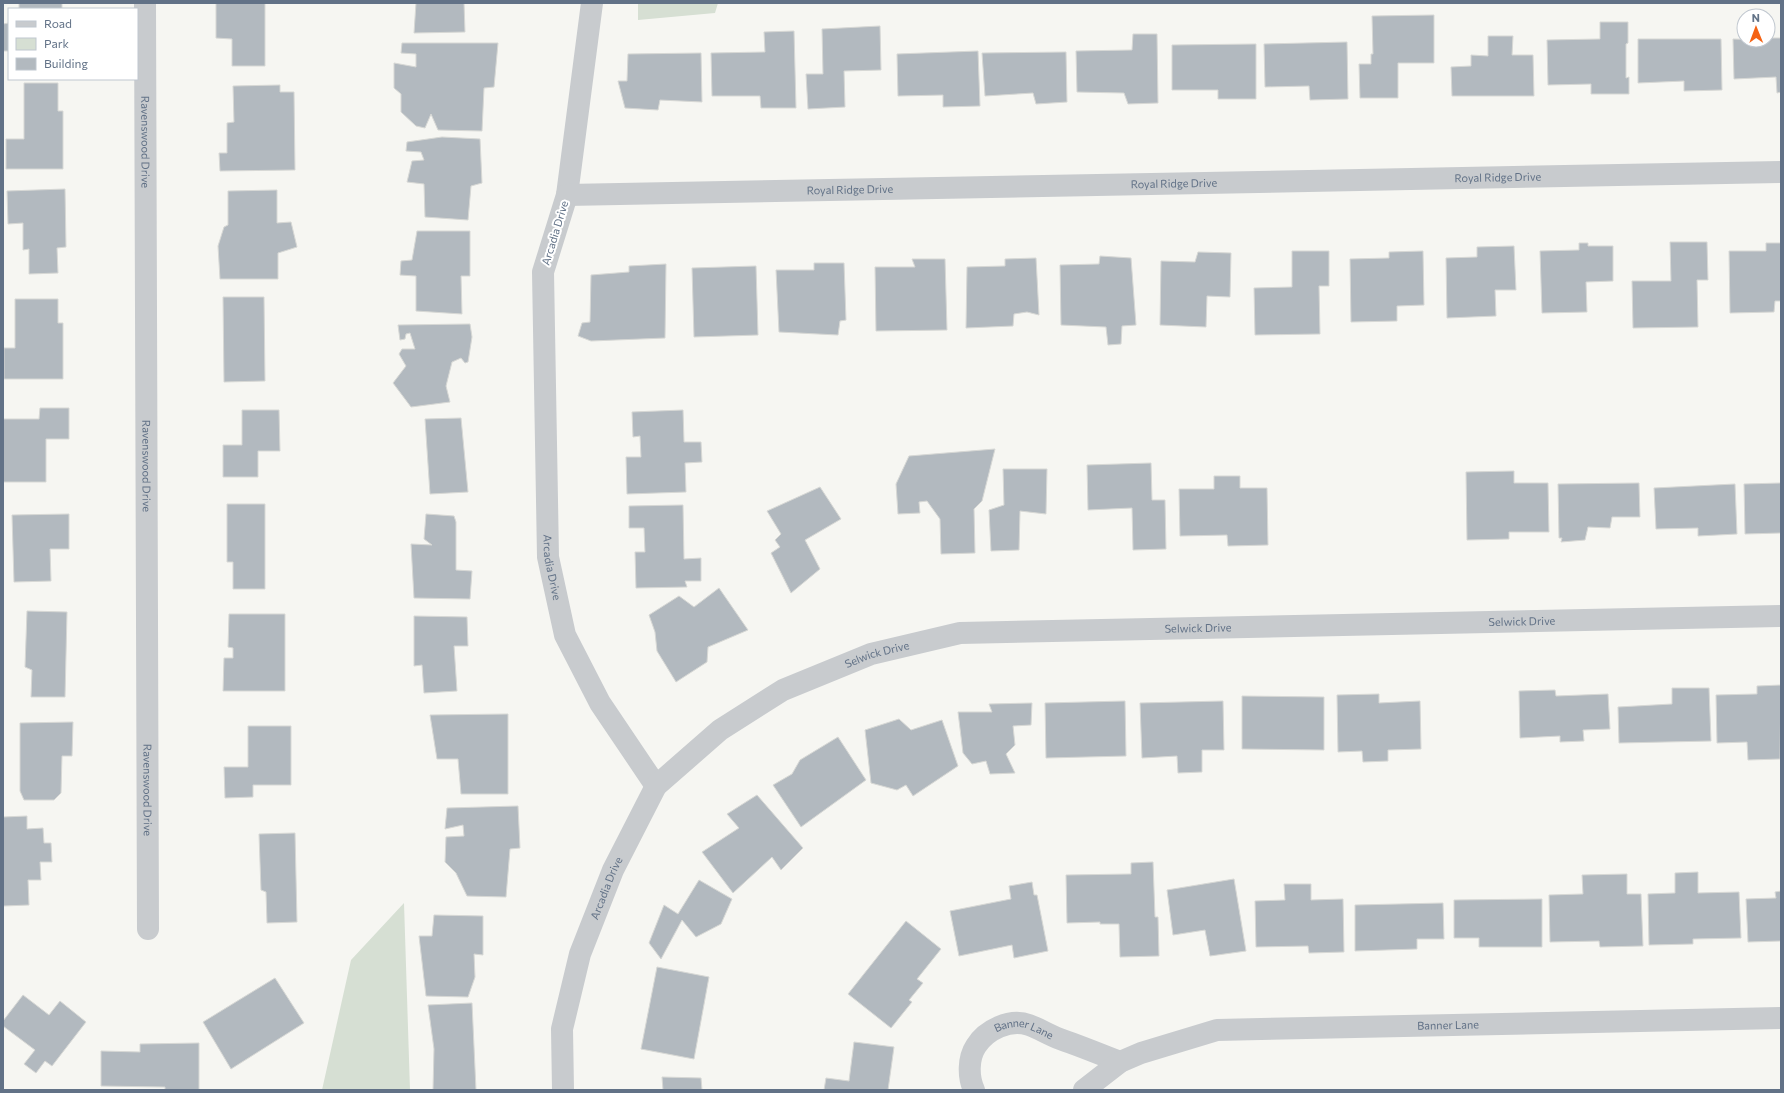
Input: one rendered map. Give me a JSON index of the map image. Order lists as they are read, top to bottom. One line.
{"streets":{"street":["Ravenswood Drive","Royal Ridge Drive","Arcadia Drive","Selwick Drive","Banner Lane"]},"crossings":[["Royal Ridge Drive","Arcadia Drive"],["Arcadia Drive","Selwick Drive"]],"legend":["Road","Park","Building"],"north":"top"}
